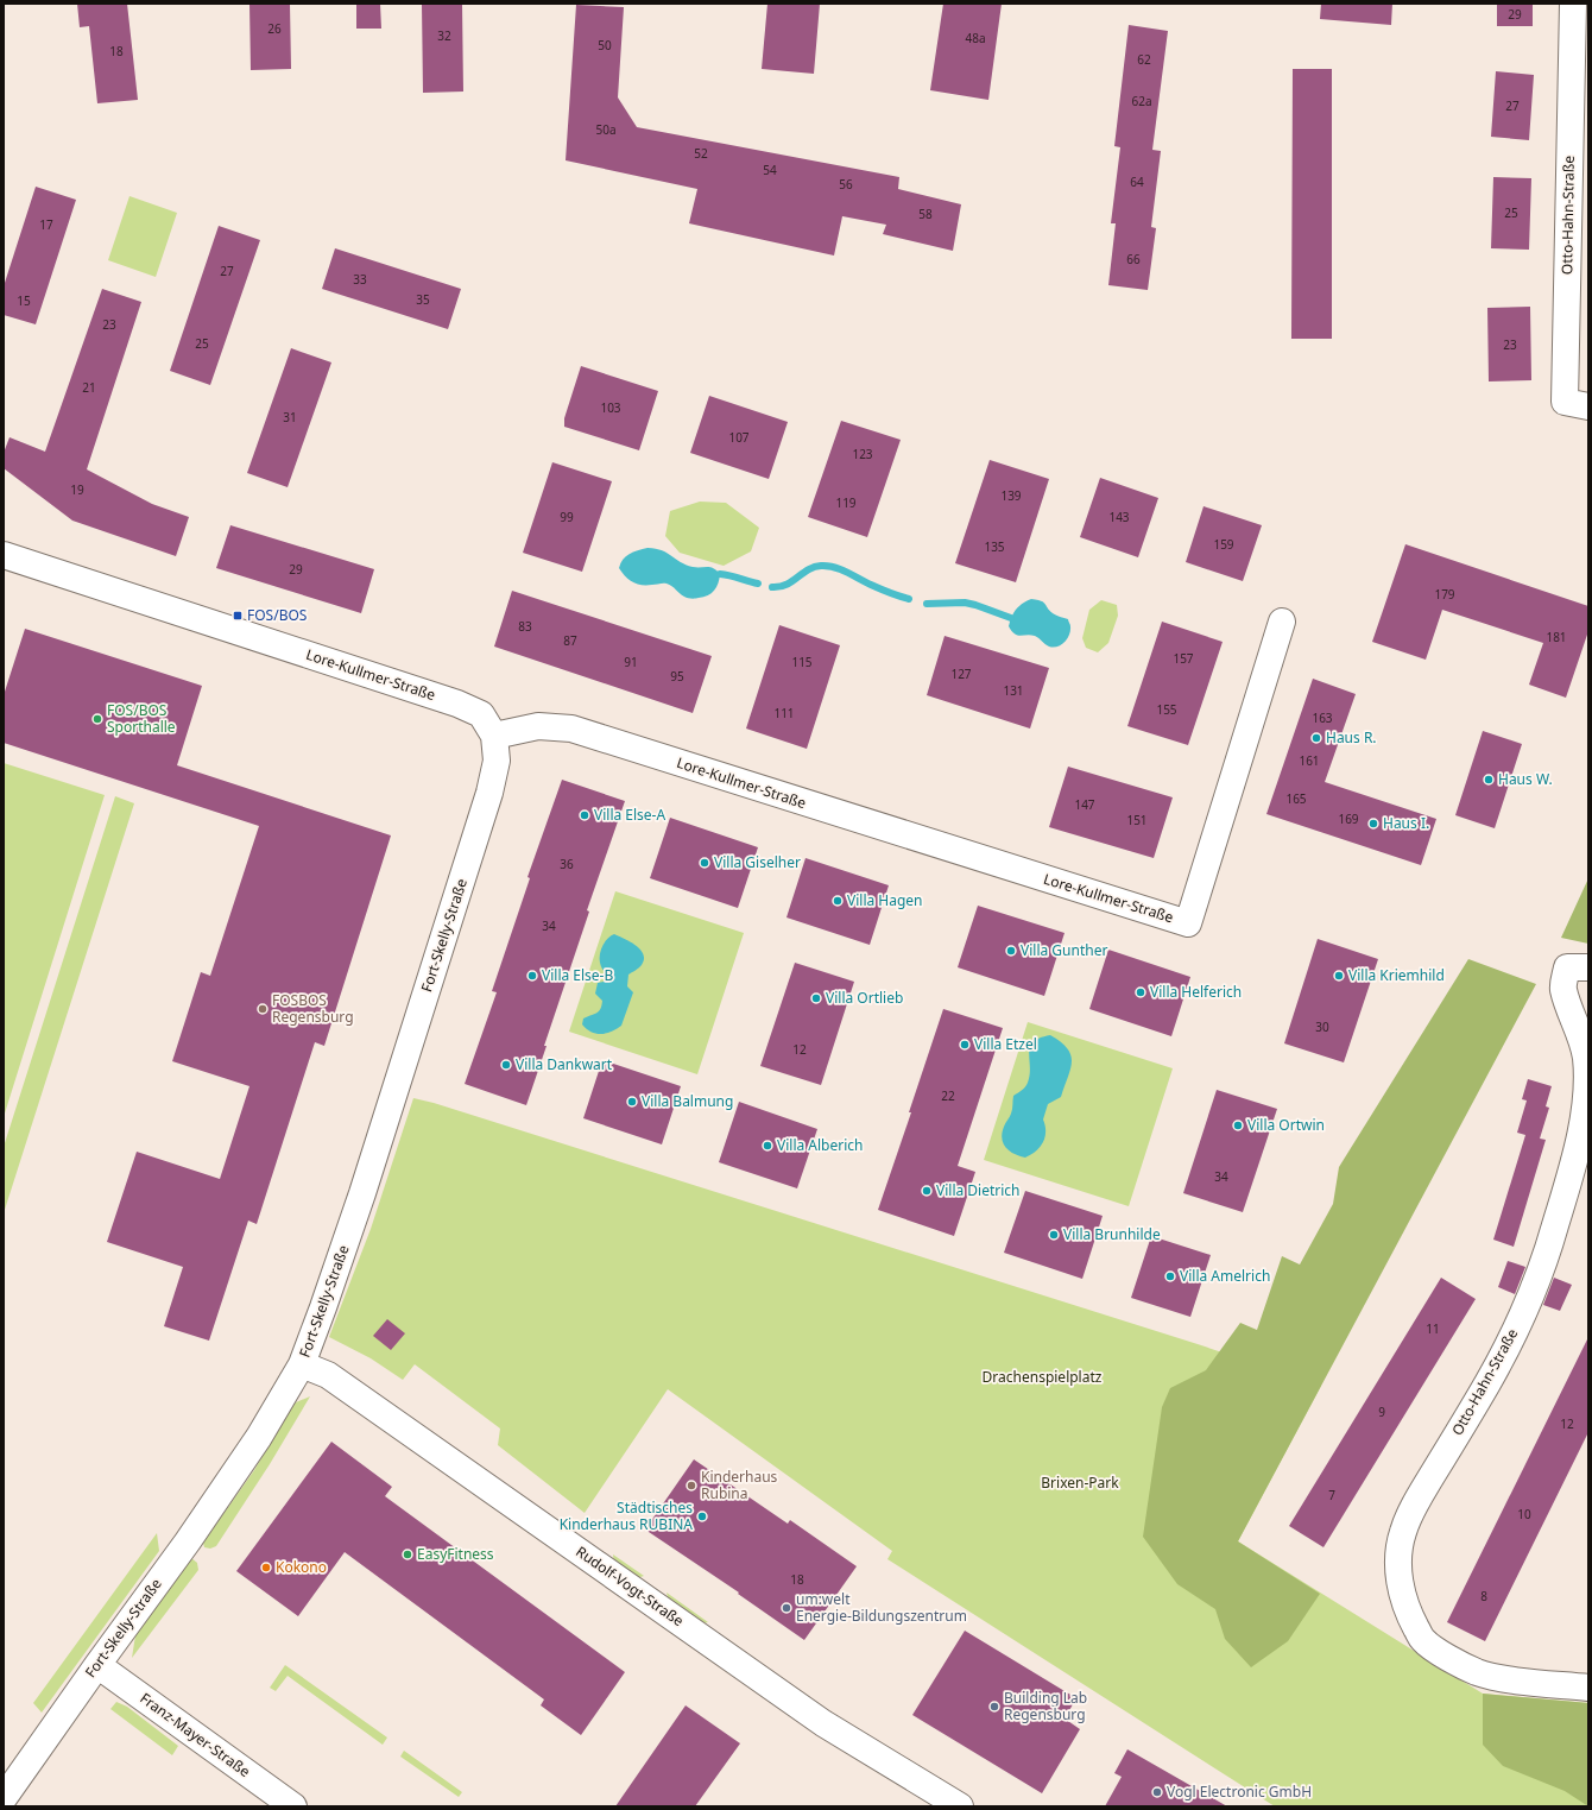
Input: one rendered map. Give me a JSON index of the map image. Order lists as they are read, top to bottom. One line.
{"streets":{"street":["Otto-Hahn-Straße","Lore-Kullmer-Straße","Fort-Skelly-Straße","Rudolf-Vogt-Straße","Franz-Mayer-Straße"]},"crossings":[["Lore-Kullmer-Straße","Fort-Skelly-Straße"],["Fort-Skelly-Straße","Rudolf-Vogt-Straße"],["Fort-Skelly-Straße","Franz-Mayer-Straße"]],"parks":["Drachenspielplatz","Brixen-Park"],"places":{"transit":["FOS/BOS"],"other":["FOS/BOS Sporthalle","Haus R.","Haus W.","Villa Else-A","Haus I.","Villa Giselher","Villa Hagen","Villa Gunther","Villa Else-B","Villa Kriemhild","Villa Helferich","Villa Ortlieb","FOSBOS Regensburg","Villa Etzel","Villa Dankwart","Villa Balmung","Villa Ortwin","Villa Alberich","Villa Dietrich","Villa Brunhilde","Villa Amelrich","Kinderhaus Rubina","Städtisches Kinderhaus RUBINA","EasyFitness","Kokono","um:welt Energie-Bildungszentrum","Building Lab Regensburg","Vogl Electronic GmbH"]},"house_numbers":["29","26","32","48a","50","18","62","62a","27","50a","52","54","64","56","25","58","17","66","27","33","35","15","23","25","23","21","103","31","107","123","19","139","119","99","143","159","135","29","179","83","181","87","157","91","115","127","95","131","155","111","163","161","165","147","169","151","36","34","30","12","22","34","11","9","12","7","10","18","8"]}
